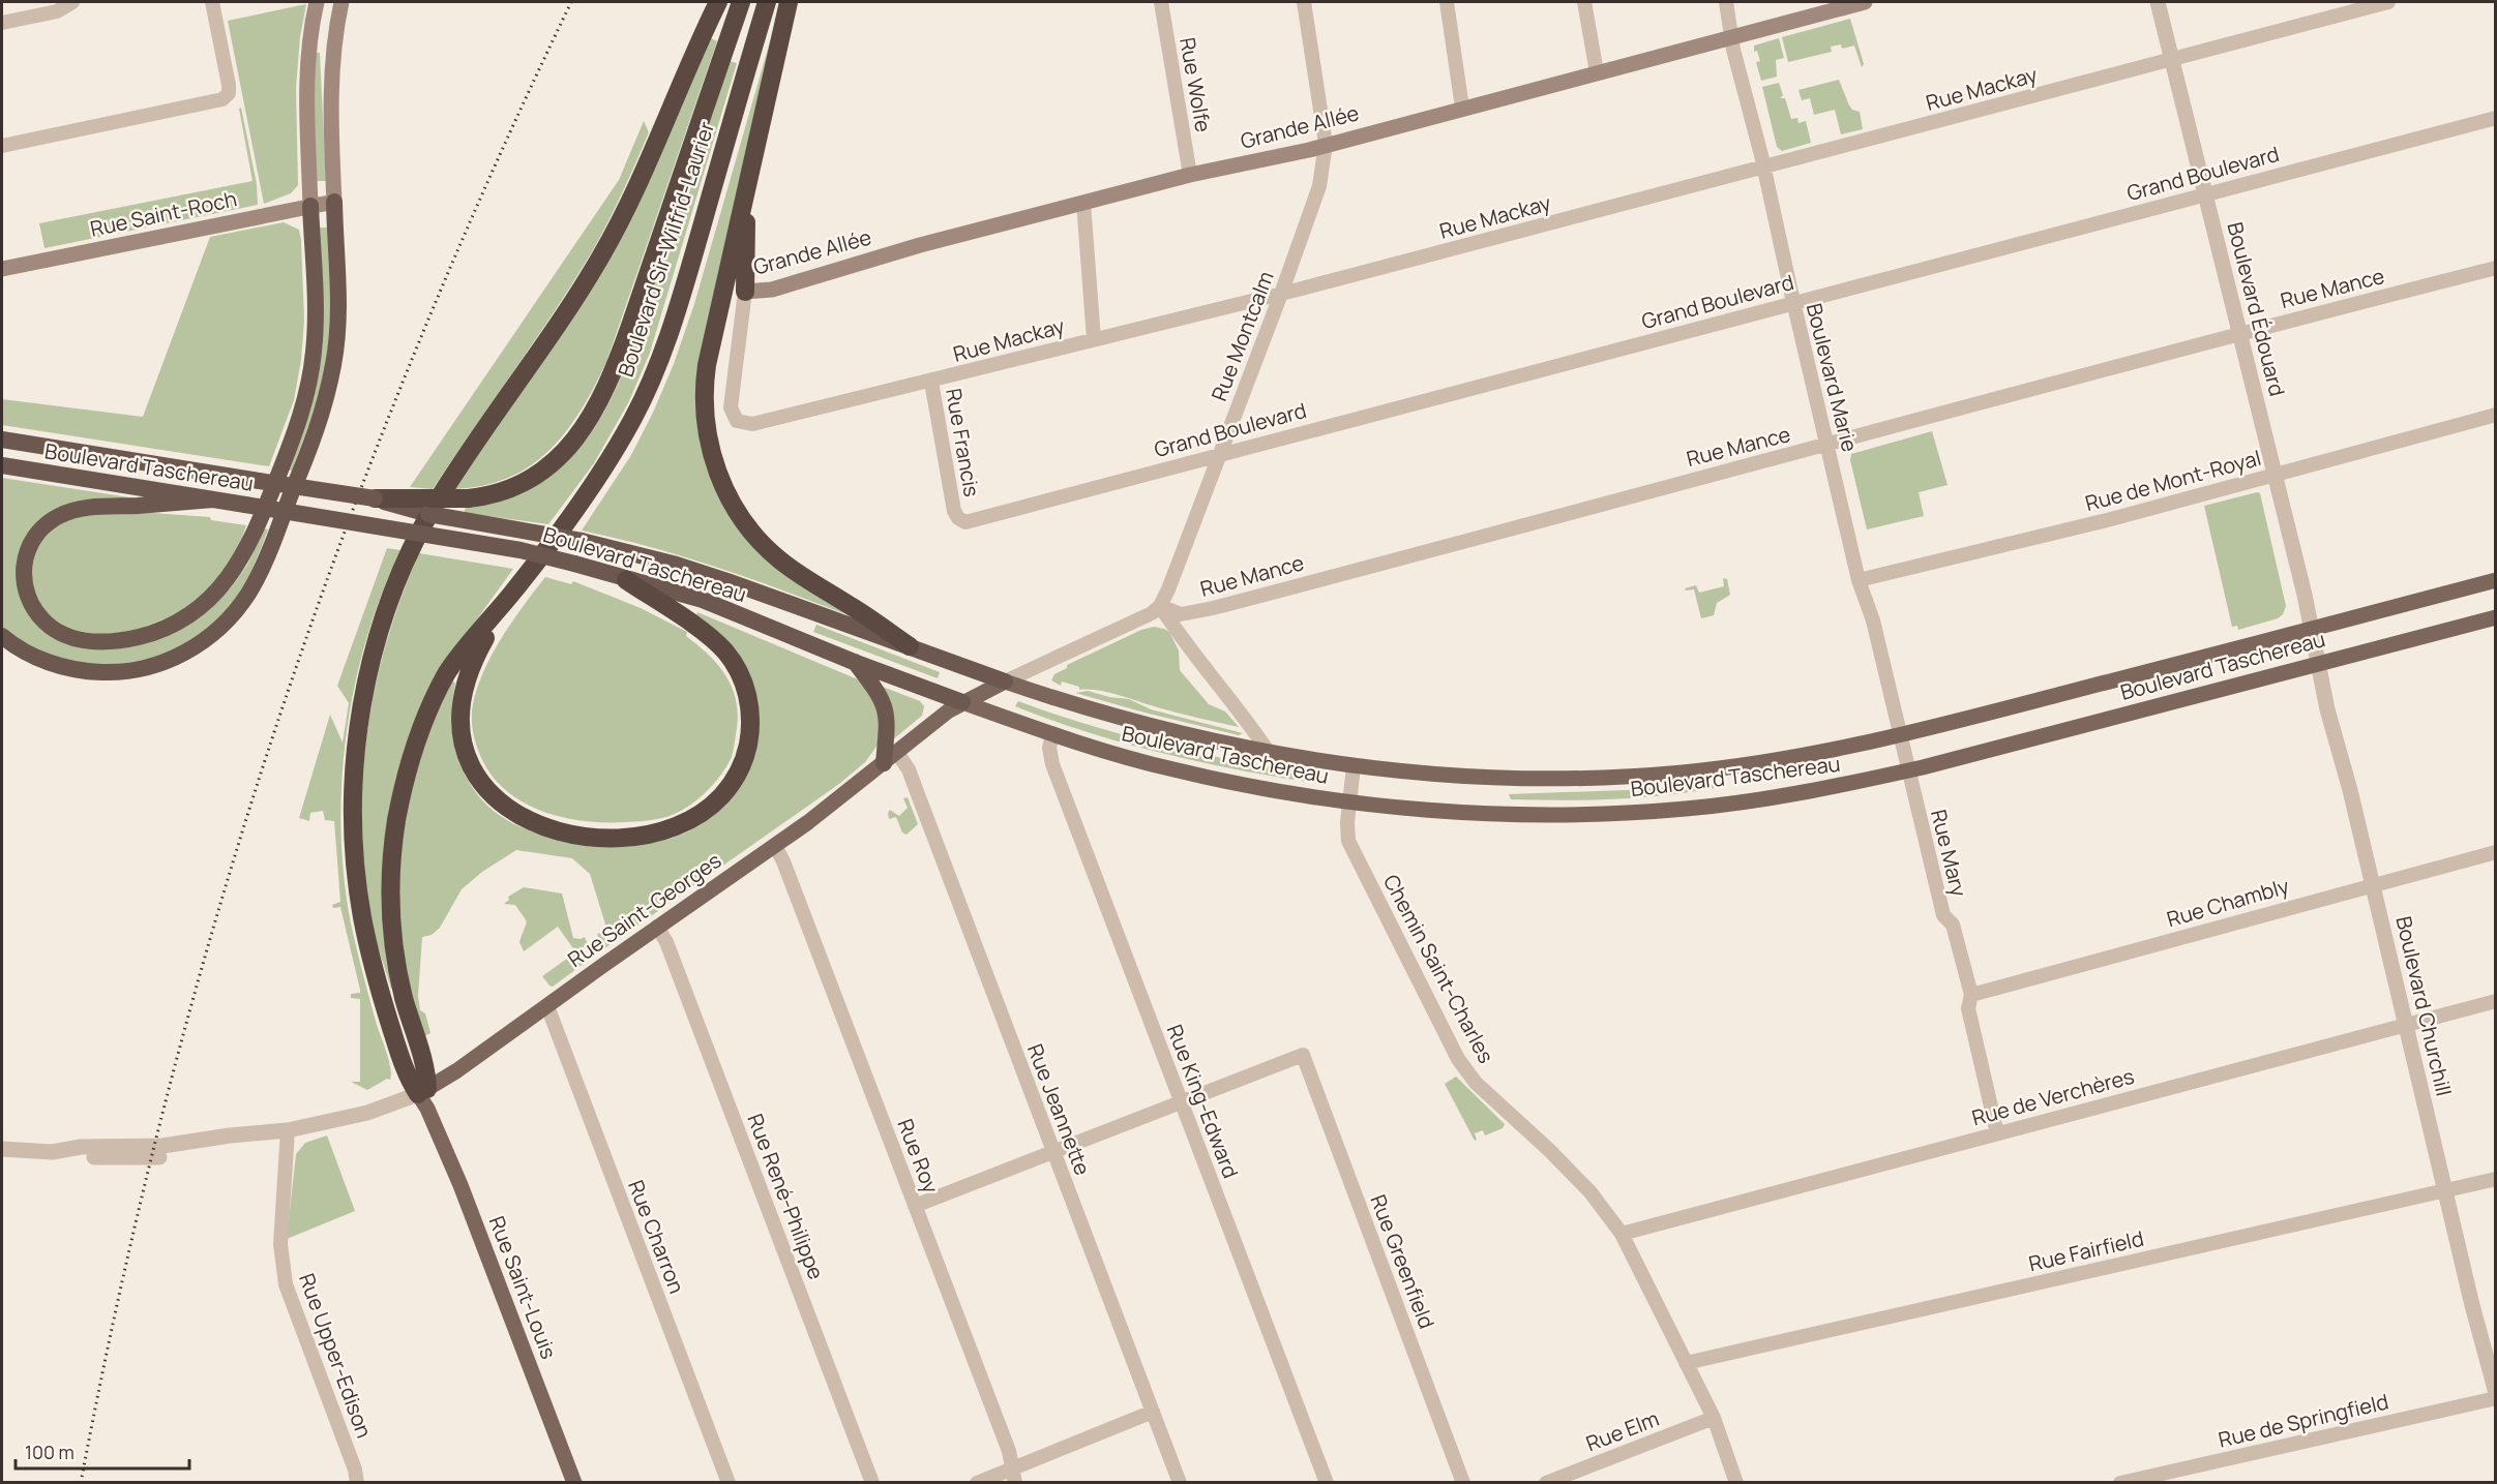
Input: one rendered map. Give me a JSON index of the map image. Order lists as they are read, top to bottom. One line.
{"streets":{"highway":["Boulevard Sir-Wilfrid-Laurier","Boulevard Taschereau"],"main road":["Grande Allée","Rue Saint-Roch","Rue Saint-Georges","Rue Saint-Louis"],"street":["Rue Wolfe","Rue Mackay","Grand Boulevard","Rue Mance","Boulevard Édouard","Rue Montcalm","Boulevard Marie","Rue Francis","Rue de Mont-Royal","Rue Mary","Rue Chambly","Chemin Saint-Charles","Boulevard Churchill","Rue de Verchères","Rue King-Edward","Rue Jeannette","Rue Roy","Rue René-Philippe","Rue Charron","Rue Fairfield","Rue Greenfield","Rue Upper-Edison","Rue de Springfield","Rue Elm"]},"crossings":[["Rue Wolfe","Grande Allée"],["Rue Mackay","Grande Allée"],["Rue Mackay","Boulevard Édouard"],["Rue Mackay","Rue Montcalm"],["Rue Mackay","Boulevard Marie"],["Rue Mackay","Rue Francis"],["Grande Allée","Rue Montcalm"],["Grande Allée","Boulevard Marie"],["Grand Boulevard","Boulevard Édouard"],["Grand Boulevard","Rue Montcalm"],["Grand Boulevard","Boulevard Marie"],["Grand Boulevard","Rue Francis"],["Rue Mance","Boulevard Édouard"],["Rue Mance","Rue Montcalm"],["Rue Mance","Boulevard Marie"],["Boulevard Édouard","Boulevard Taschereau"],["Boulevard Édouard","Rue de Mont-Royal"],["Boulevard Édouard","Boulevard Churchill"],["Boulevard Marie","Rue de Mont-Royal"],["Boulevard Marie","Rue Mary"],["Boulevard Taschereau","Rue Mary"],["Boulevard Taschereau","Rue Saint-Georges"],["Boulevard Taschereau","Chemin Saint-Charles"],["Boulevard Taschereau","Boulevard Churchill"],["Boulevard Taschereau","Rue King-Edward"],["Rue de Mont-Royal","Rue Mary"],["Rue Mary","Rue Chambly"],["Rue Mary","Rue de Verchères"],["Rue Chambly","Boulevard Churchill"],["Rue Saint-Georges","Rue Jeannette"],["Rue Saint-Georges","Rue Roy"],["Rue Saint-Georges","Rue René-Philippe"],["Rue Saint-Georges","Rue Charron"],["Rue Saint-Georges","Rue Saint-Louis"],["Rue Saint-Georges","Rue Upper-Edison"],["Chemin Saint-Charles","Rue de Verchères"],["Chemin Saint-Charles","Rue Fairfield"],["Chemin Saint-Charles","Rue Elm"],["Boulevard Churchill","Rue de Verchères"],["Boulevard Churchill","Rue Fairfield"],["Boulevard Churchill","Rue de Springfield"],["Rue King-Edward","Rue Greenfield"]],"scale_bar":"100 m"}
